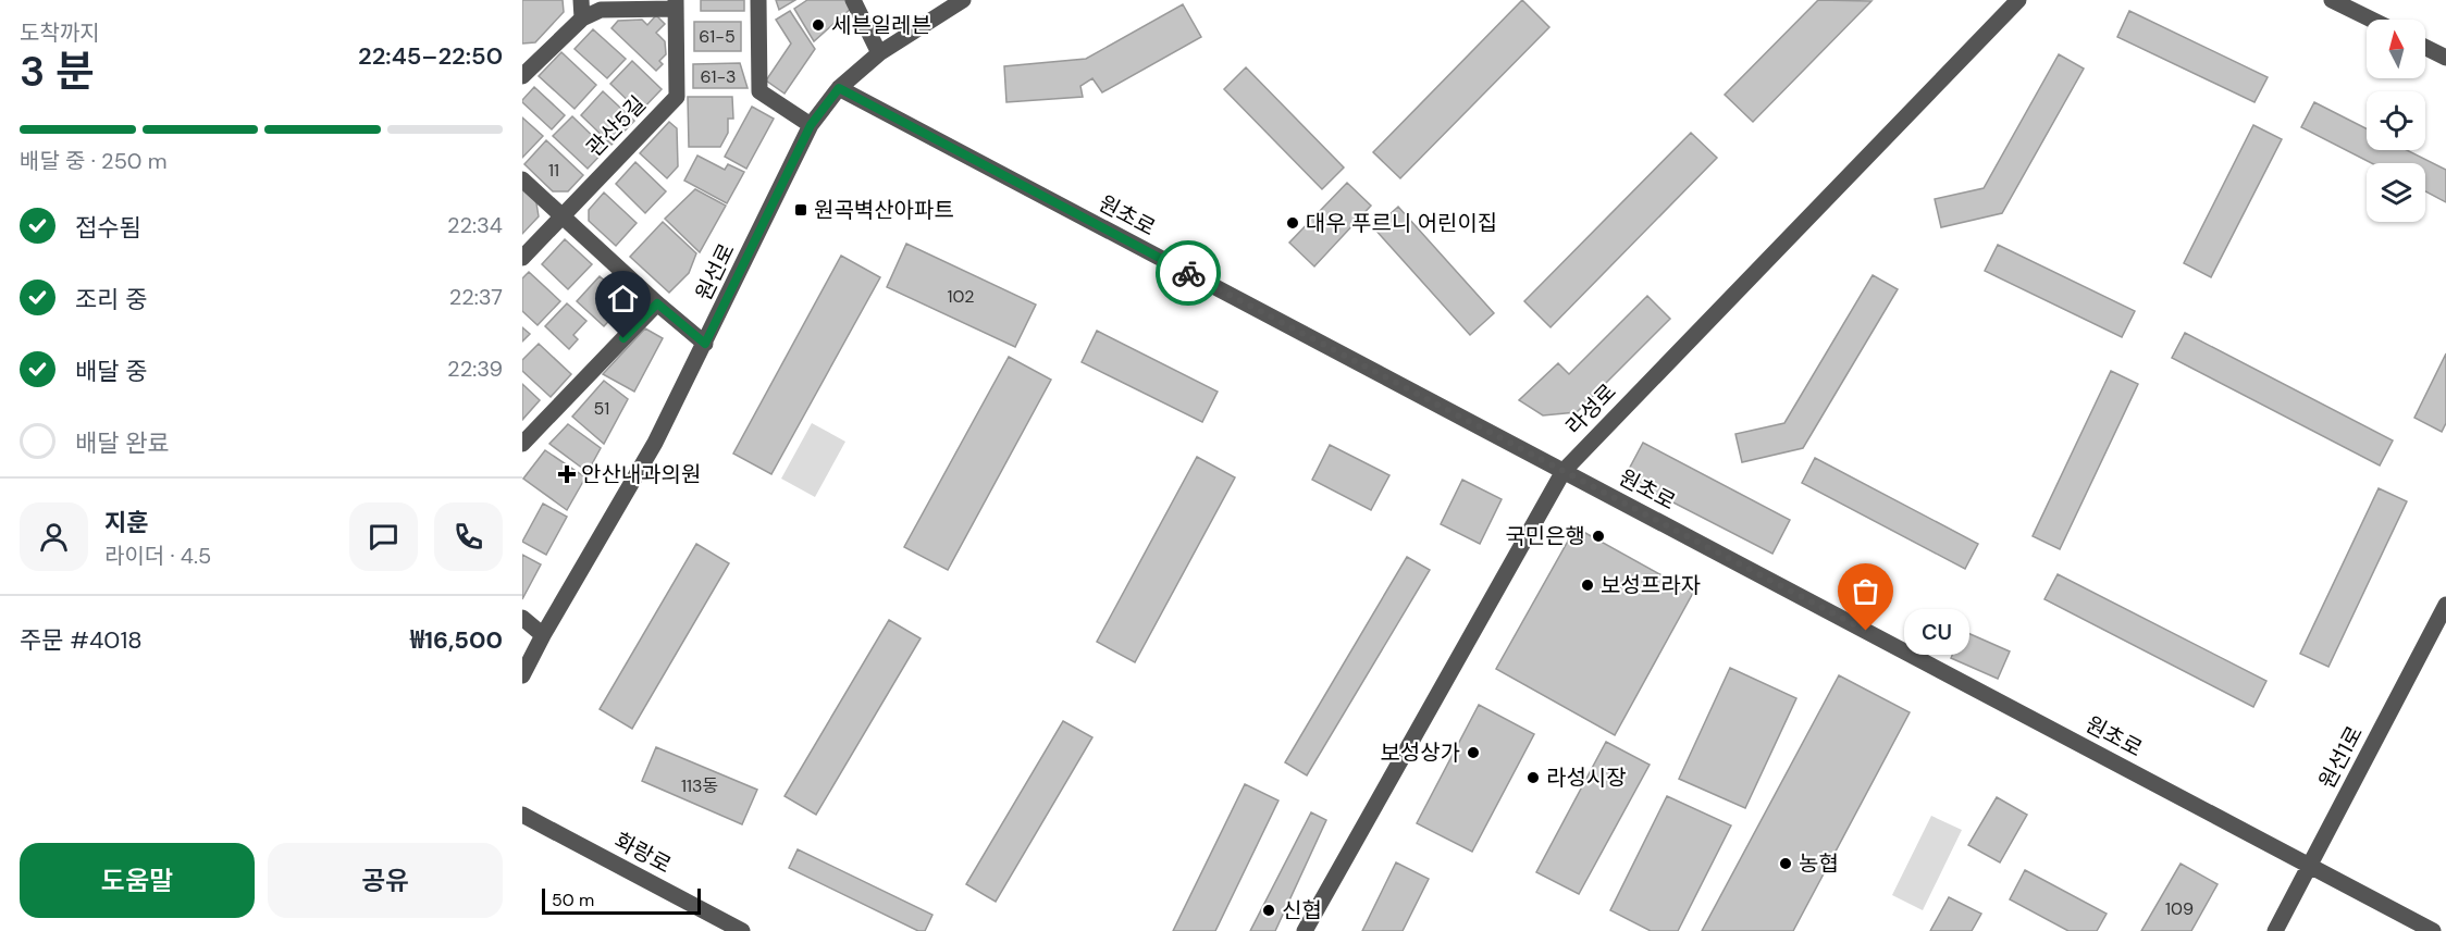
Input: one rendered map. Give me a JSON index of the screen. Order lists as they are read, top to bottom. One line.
{"streets":{"street":["관산5길","원초로","원선로","라성로","원선1로","화랑로"]},"crossings":[["원초로","원선로"],["원초로","라성로"],["원초로","원선1로"]],"places":{"other":["세븐일레븐","대우 푸르니 어린이집","국민은행","보성프라자","CU","보성상가","라성시장","농협","신협"],"transit":["원곡벽산아파트"],"health":["안산내과의원"]},"house_numbers":["61-5","61-3","11","102","51","113동","109"],"scale_bar":"50 m","north":"top","page":{"heading":["3 분","도착까지","22:45–22:50"],"panel":["지훈","라이더 · 4.5","주문 #4018","₩16,500"],"bar":"배달 중 · 250 m","list":[["접수됨","22:34"],["조리 중","22:37"],["배달 중","22:39"],"배달 완료"],"bubble":"CU","buttons":["도움말","공유"],"scale":"50 m"}}
